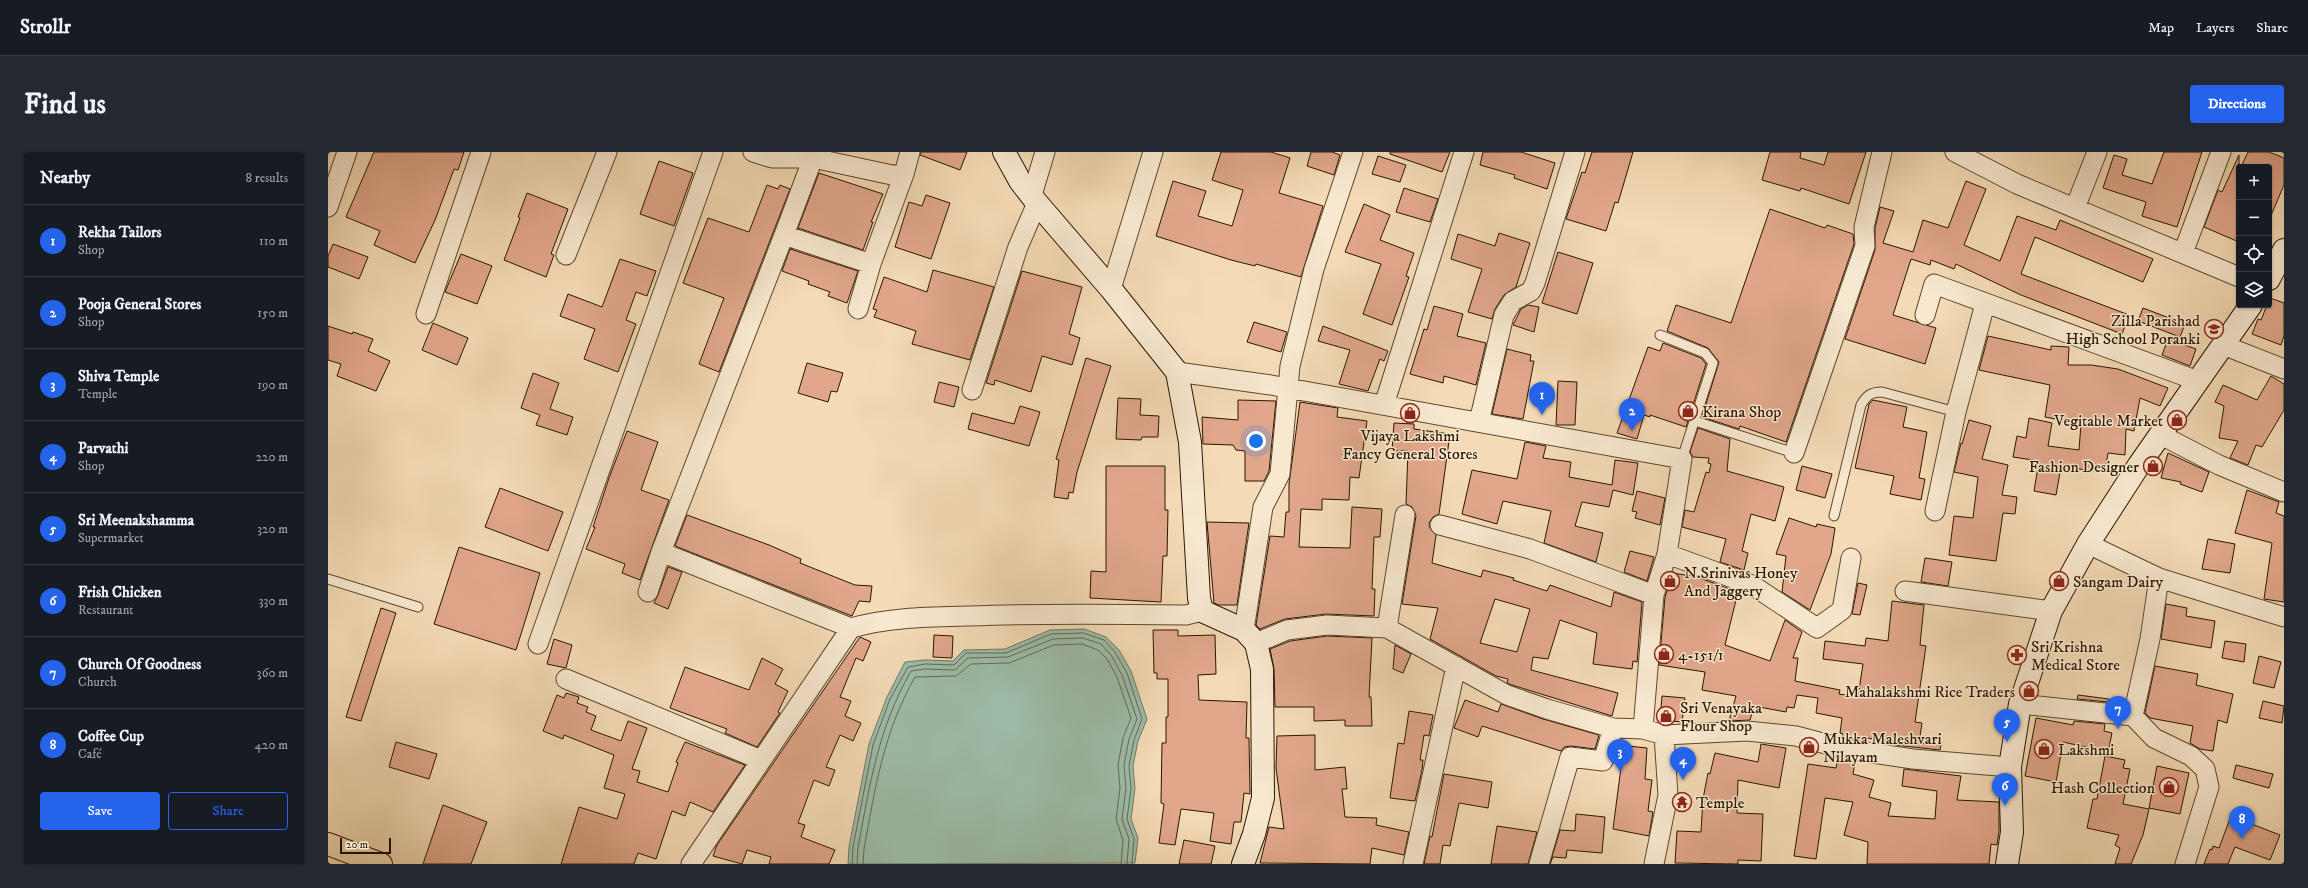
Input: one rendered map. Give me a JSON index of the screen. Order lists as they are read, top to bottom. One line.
{"places":{"school or university":["Zilla Parishad High School Poranki"],"shop":["Kirana Shop","Vijaya Lakshmi Fancy General Stores","Vegitable Market","Fashion Designer","N.Srinivas Honey And Jaggery","Sangam Dairy","4-151/1","Mahalakshmi Rice Traders","Sri Venayaka Flour Shop","Mukka Maleshvari Nilayam","Lakshmi","Hash Collection"],"pharmacy":["Sri Krishna Medical Store"],"temple":["Temple"]},"scale_bar":"20 m","page":{"header":"Strollr","nav":["Map","Layers","Share"],"buttons":["Directions",["Save","Share"]],"title":"Find us","heading":["Nearby","8 results"],"map_buttons":["+","−"],"list":[{"mark":"1","name":"Rekha Tailors","note":"Shop","value":"110 m"},{"mark":"2","name":"Pooja General Stores","note":"Shop","value":"150 m"},{"mark":"3","name":"Shiva Temple","note":"Temple","value":"190 m"},{"mark":"4","name":"Parvathi","note":"Shop","value":"220 m"},{"mark":"5","name":"Sri Meenakshamma","note":"Supermarket","value":"320 m"},{"mark":"6","name":"Frish Chicken","note":"Restaurant","value":"330 m"},{"mark":"7","name":"Church Of Goodness","note":"Church","value":"360 m"},{"mark":"8","name":"Coffee Cup","note":"Café","value":"420 m"}],"pins":["1","2","7","5","3","4","6","8"],"scale":"20 m"}}
